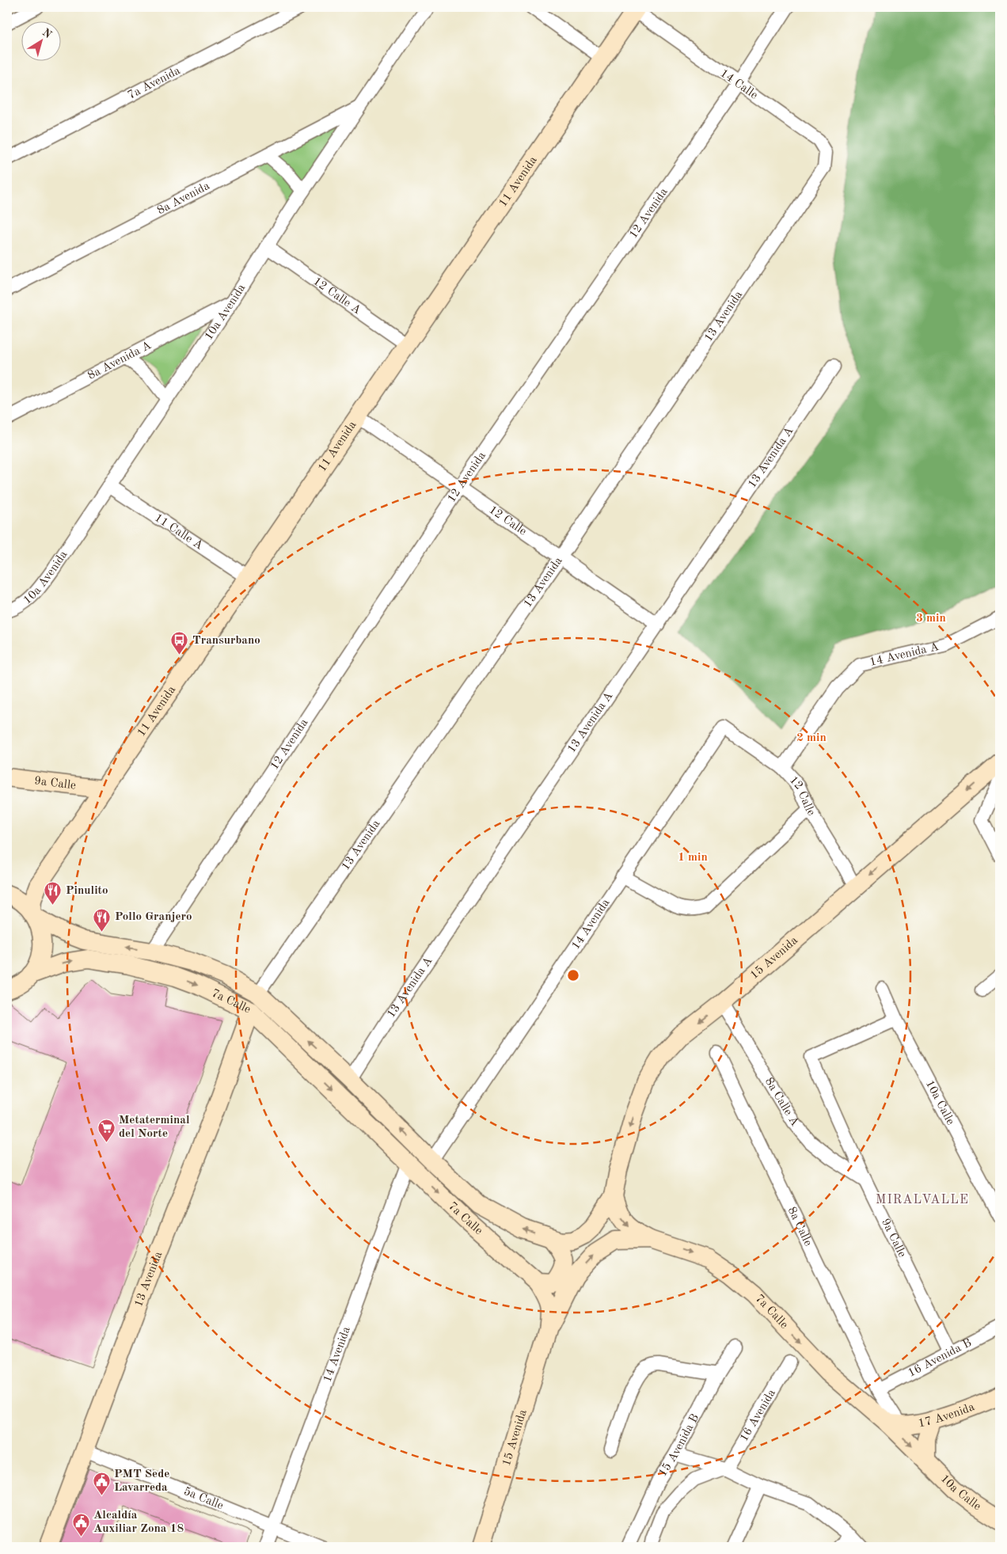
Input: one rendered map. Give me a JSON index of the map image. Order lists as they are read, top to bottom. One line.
{"streets":{"main road":["11 Avenida","13 Avenida","9a Calle","15 Avenida","7a Calle","10a Calle","17 Avenida"],"street":["7a Avenida","14 Calle","8a Avenida","12 Avenida","12 Calle A","10a Avenida","8a Avenida A","13 Avenida A","12 Calle","11 Calle A","14 Avenida A","14 Avenida","8a Calle A","8a Calle","16 Avenida B","16 Avenida","15 Avenida B","5a Calle"]},"crossings":[["14 Calle","11 Avenida"],["14 Calle","12 Avenida"],["14 Calle","13 Avenida"],["11 Avenida","12 Calle A"],["11 Avenida","12 Calle"],["11 Avenida","11 Calle A"],["11 Avenida","9a Calle"],["11 Avenida","7a Calle"],["8a Avenida","10a Avenida"],["12 Avenida","12 Calle"],["12 Avenida","7a Calle"],["12 Calle A","10a Avenida"],["10a Avenida","8a Avenida A"],["10a Avenida","11 Calle A"],["13 Avenida","12 Calle"],["13 Avenida","7a Calle"],["13 Avenida","5a Calle"],["13 Avenida A","12 Calle"],["13 Avenida A","7a Calle"],["12 Calle","14 Avenida A"],["12 Calle","14 Avenida"],["12 Calle","15 Avenida"],["9a Calle","8a Calle A"],["9a Calle","10a Calle"],["9a Calle","16 Avenida B"],["14 Avenida","7a Calle"],["14 Avenida","5a Calle"],["15 Avenida","7a Calle"],["15 Avenida","8a Calle A"],["7a Calle","10a Calle"],["7a Calle","8a Calle"],["7a Calle","17 Avenida"],["10a Calle","8a Calle"],["10a Calle","17 Avenida"],["8a Calle","16 Avenida B"],["8a Calle","17 Avenida"]],"one_way":["15 Avenida"],"districts":["MIRALVALLE"],"places":{"bus stop":["Transurbano"],"restaurant":["Pinulito","Pollo Granjero"],"supermarket":["Metaterminal del Norte"],"public building":["PMT Sede Lavarreda","Alcaldía Auxiliar Zona 18"]},"north":"top right","rings":["3 min","2 min","1 min"]}
